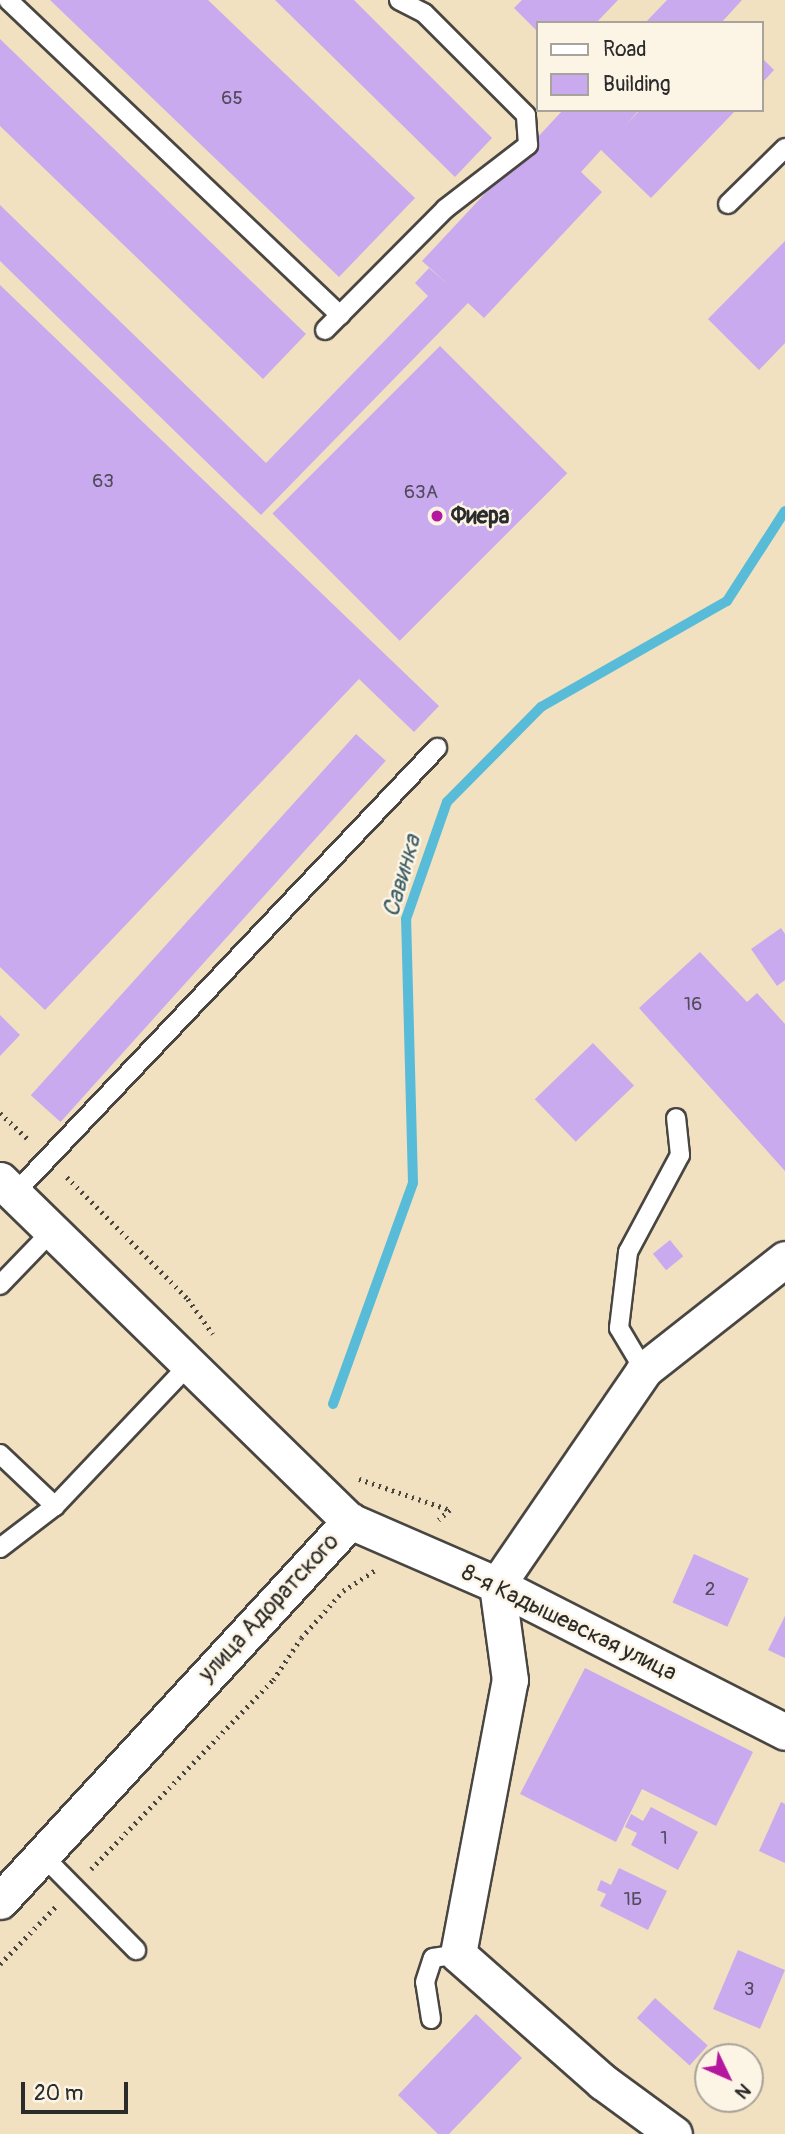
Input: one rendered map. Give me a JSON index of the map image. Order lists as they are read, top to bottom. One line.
{"streets":{"street":["улица Адоратского","8-я Кадышевская улица"]},"crossings":[["улица Адоратского","8-я Кадышевская улица"]],"water":["Савинка"],"places":["Фиера"],"house_numbers":["65","63","63А","16","2","1","1Б","3"],"legend":["Road","Building"],"scale_bar":"20 m","north":"bottom right"}
